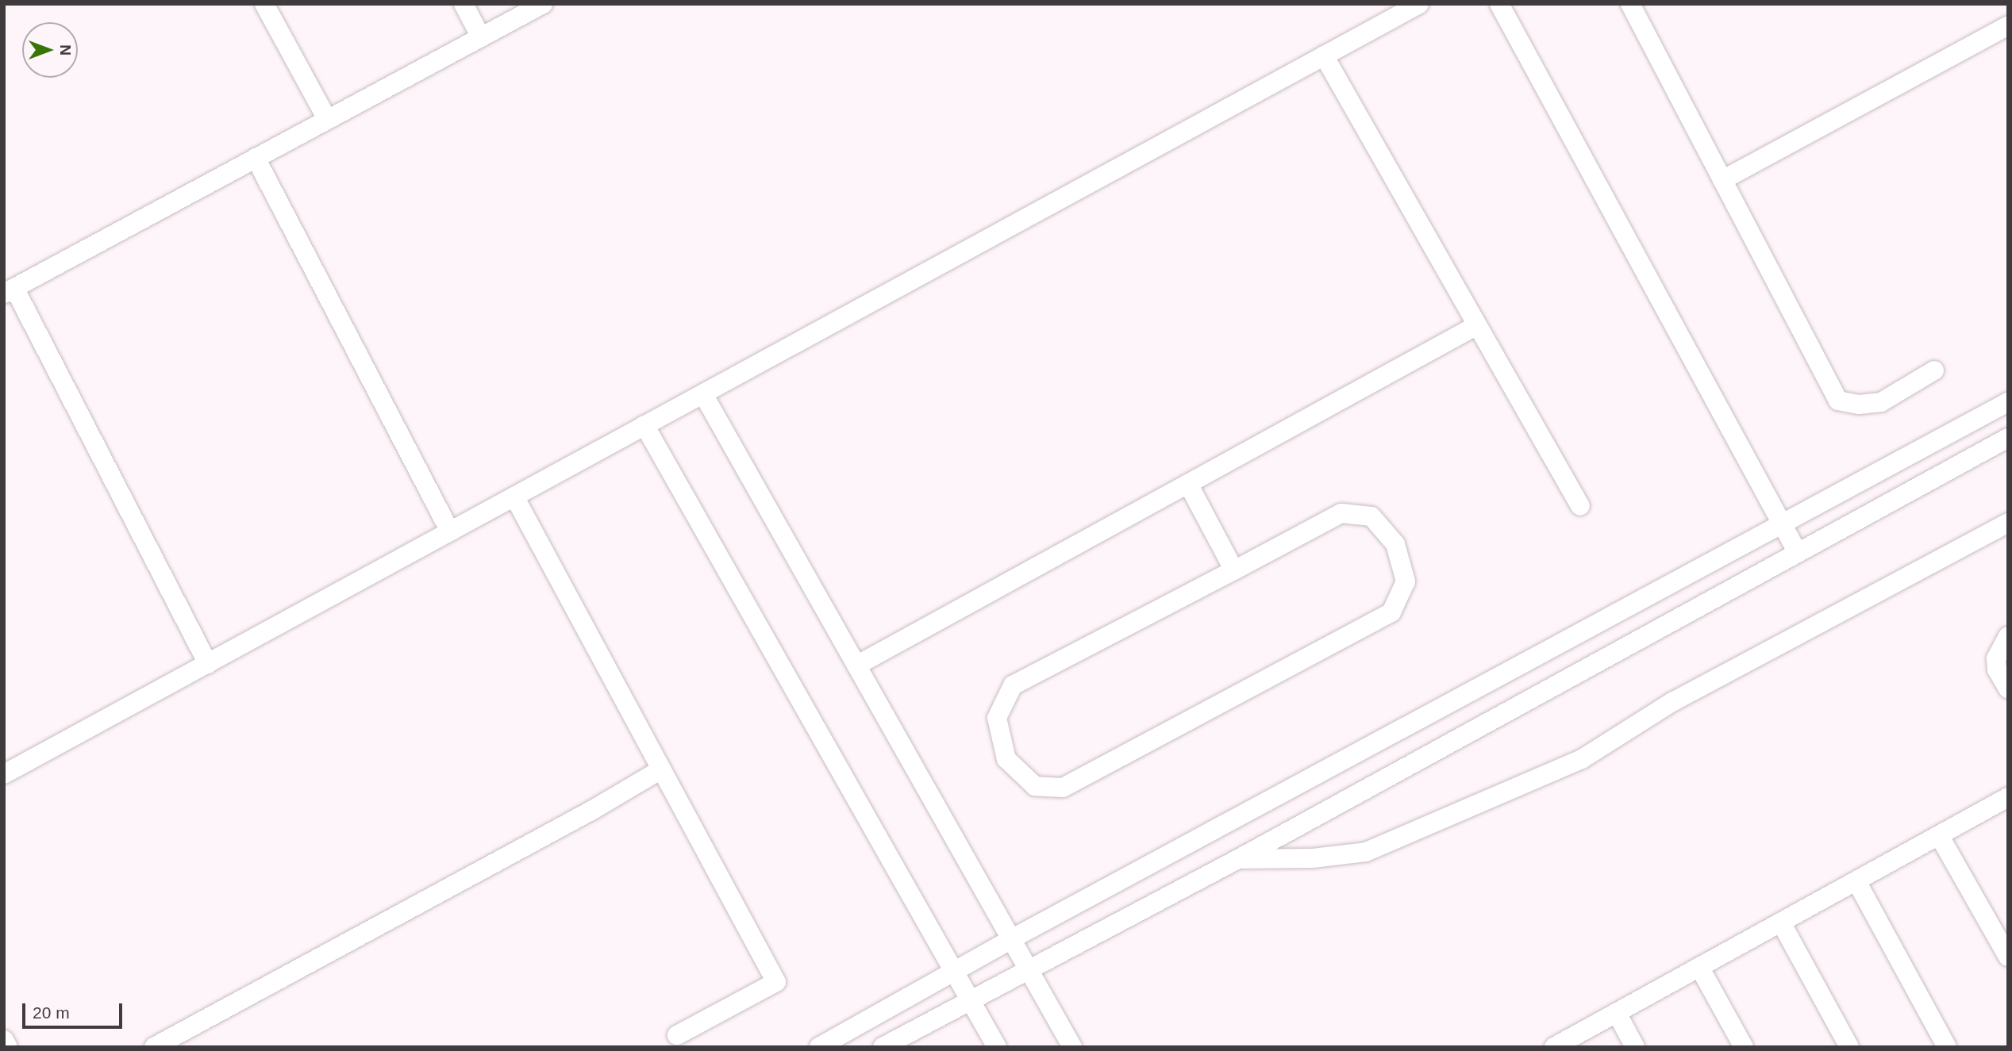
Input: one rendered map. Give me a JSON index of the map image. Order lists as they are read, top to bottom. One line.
{"scale_bar":"20 m","north":"right"}
